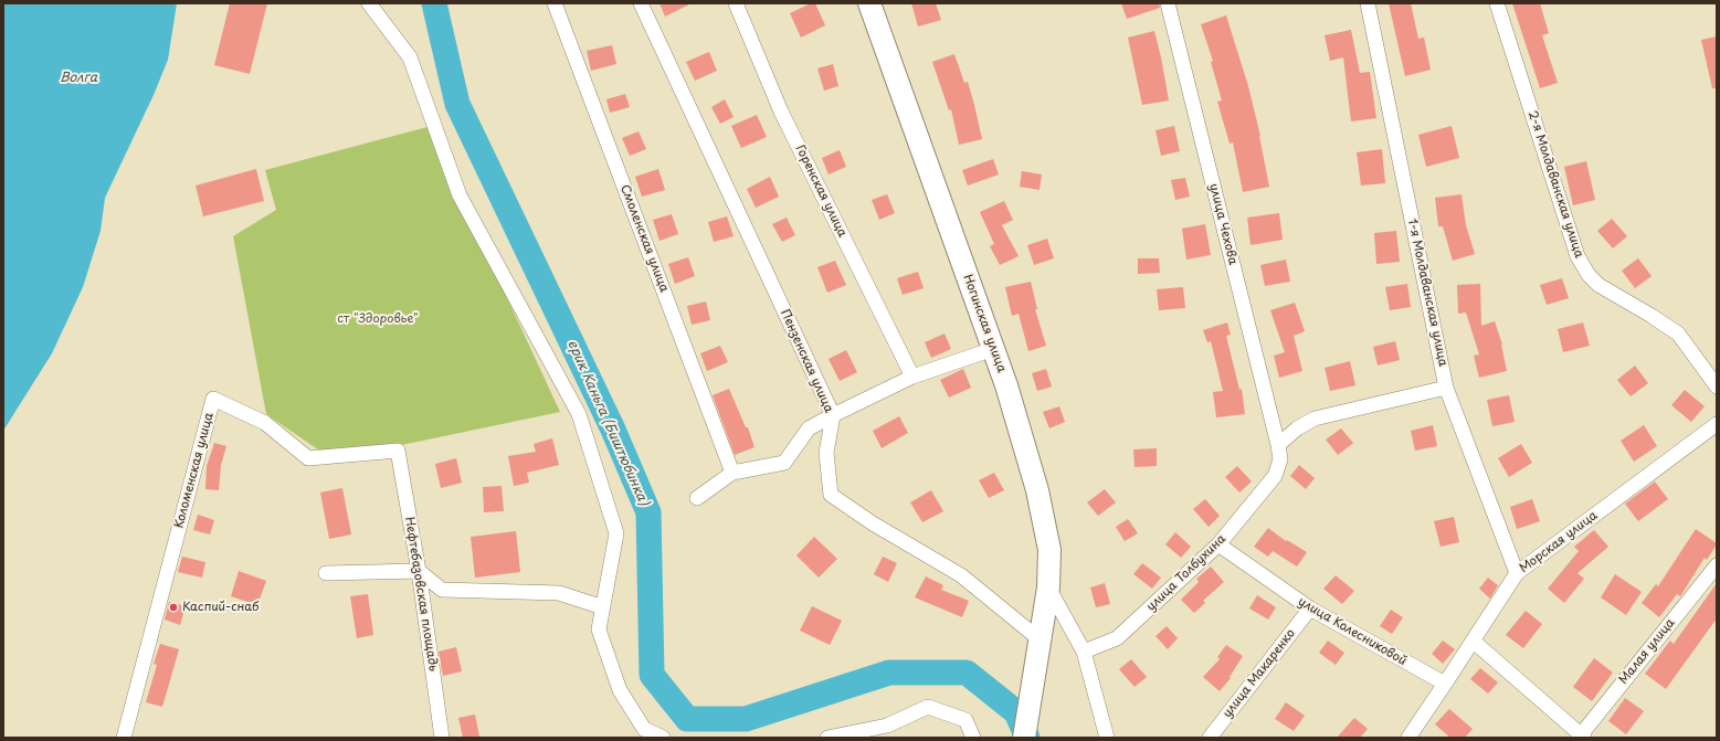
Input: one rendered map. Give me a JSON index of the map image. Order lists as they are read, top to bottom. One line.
{"streets":{"main road":["Ногинская улица"],"street":["2-я Молдаванская улица","Горенская улица","улица Чехова","Смоленская улица","1-я Молдаванская улица","Пензенская улица","Коломенская улица","Морская улица","улица Толбухина","Нефтебазовская площадь","улица Колесниковой","Малая улица","улица Макаренко"]},"crossings":[["улица Чехова","улица Толбухина"],["1-я Молдаванская улица","Морская улица"],["Ногинская улица","Пензенская улица"],["Коломенская улица","Нефтебазовская площадь"],["Морская улица","улица Колесниковой"],["улица Толбухина","улица Колесниковой"],["улица Колесниковой","улица Макаренко"]],"water":["Волга","ерик Каньга (Биштюбинка)"],"parks":["ст \"Здоровье\""],"places":["Каспий-снаб"]}
